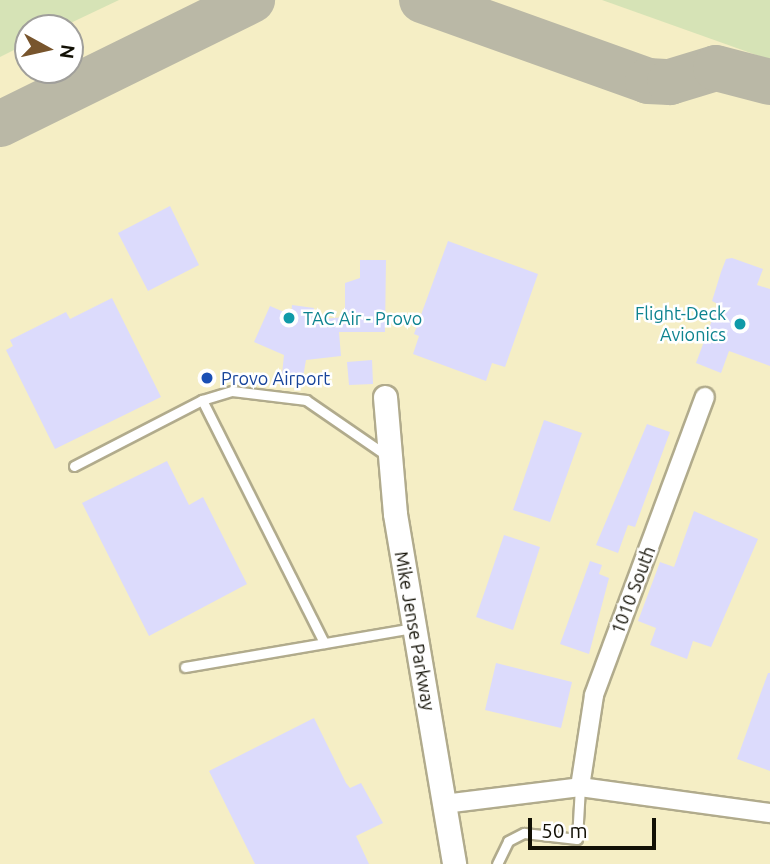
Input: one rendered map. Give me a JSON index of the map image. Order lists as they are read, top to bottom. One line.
{"streets":{"street":["1010 South","Mike Jense Parkway"]},"places":["TAC Air - Provo","Flight-Deck Avionics","Provo Airport"],"scale_bar":"50 m","north":"right"}
